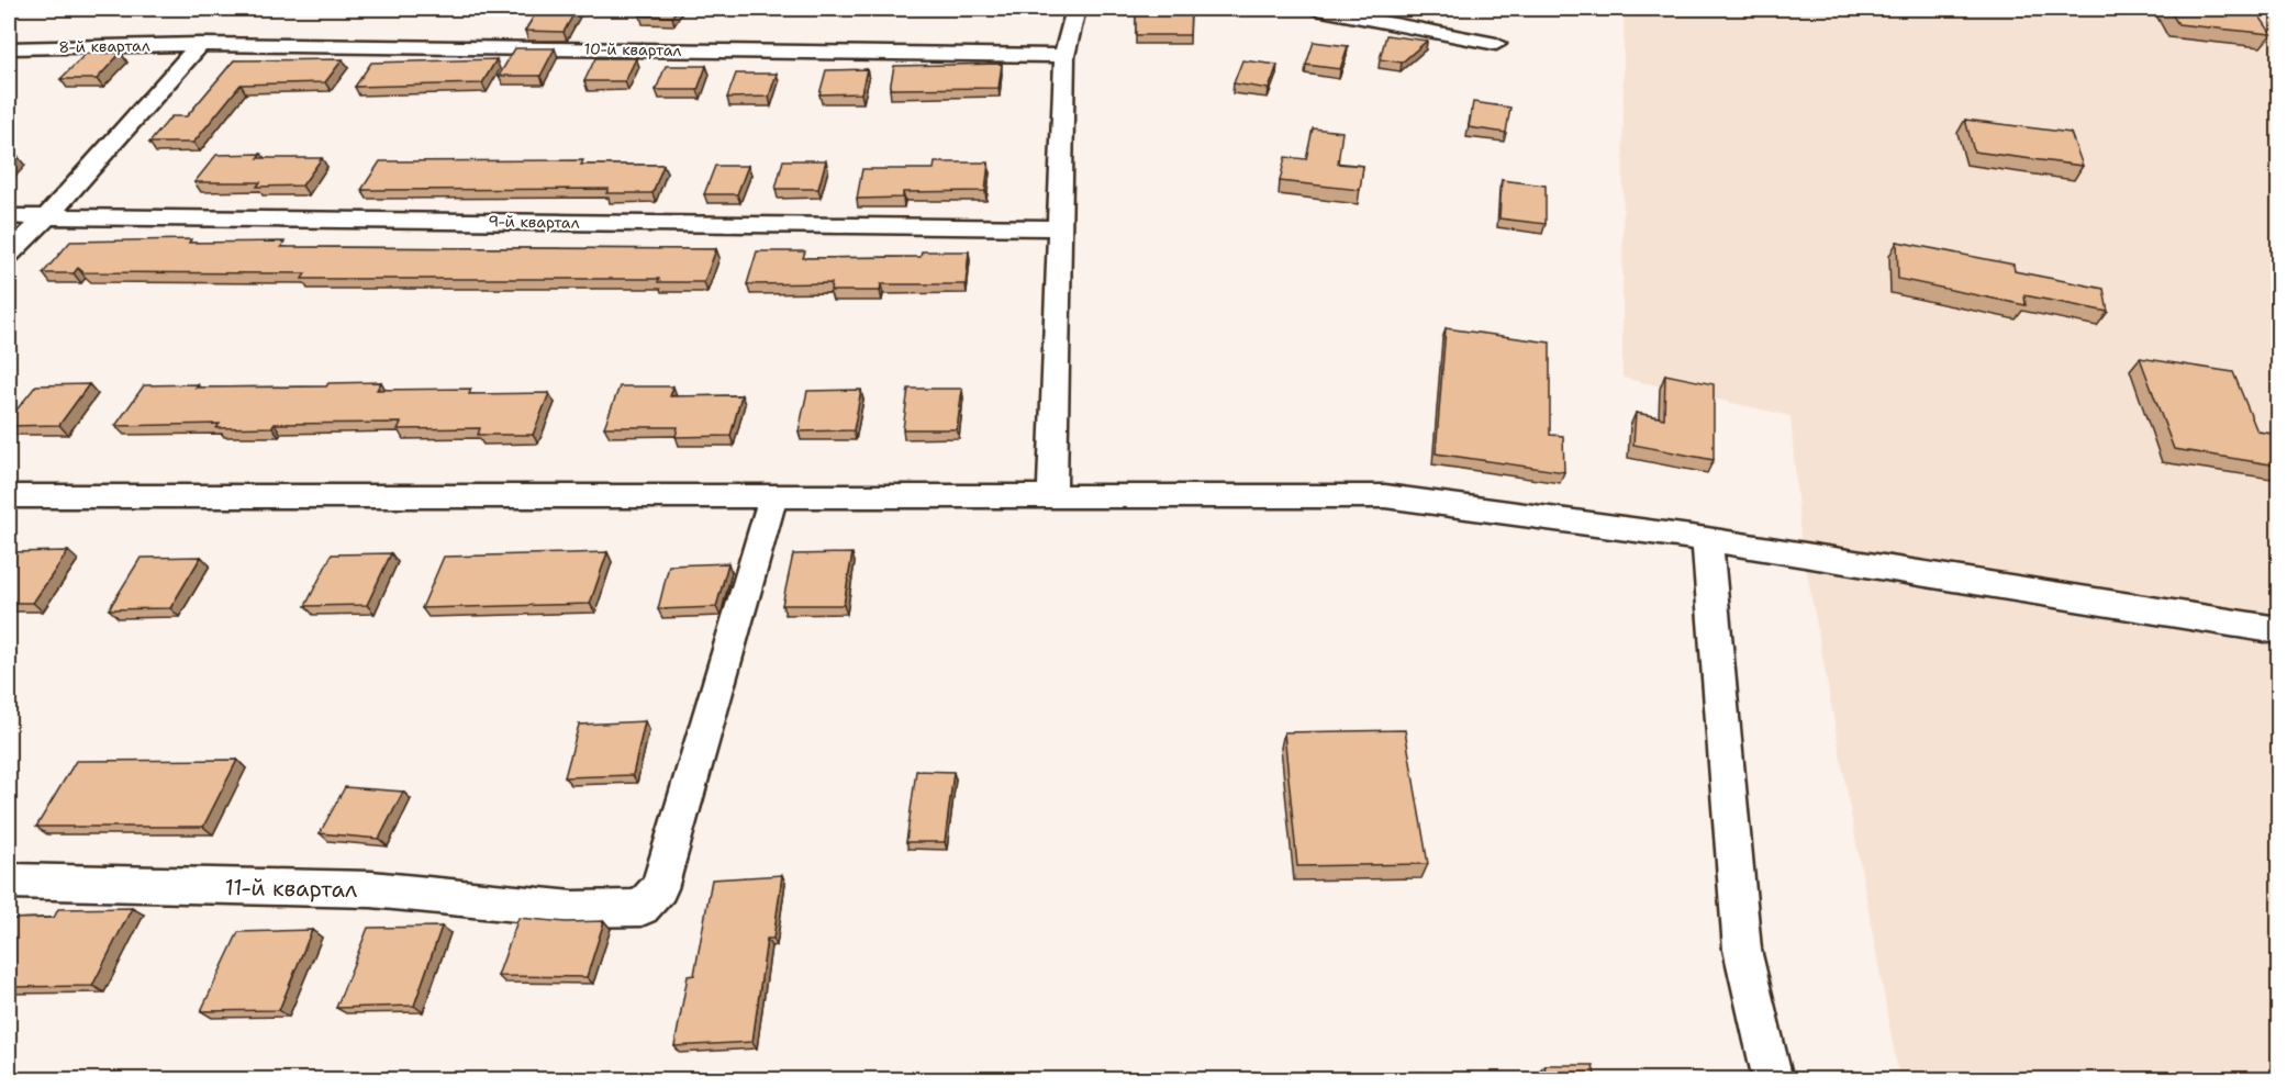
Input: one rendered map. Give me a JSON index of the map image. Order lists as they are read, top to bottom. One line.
{"streets":{"street":["8-й квартал","10-й квартал","9-й квартал","11-й квартал"]},"crossings":[["8-й квартал","10-й квартал"]]}
